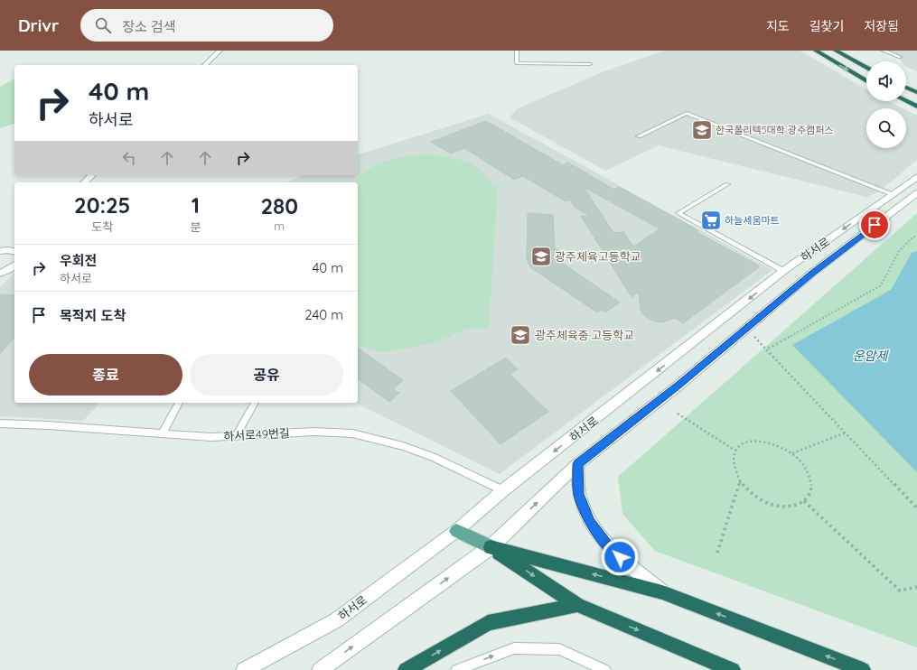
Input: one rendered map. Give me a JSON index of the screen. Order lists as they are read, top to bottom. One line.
{"streets":{"street":["하서로"],"lane":["하서로49번길"]},"crossings":[["하서로","하서로49번길"]],"water":["운암제"],"places":{"school or university":["한국폴리텍5대학 광주캠퍼스","광주체육고등학교","광주체육중·고등학교"],"supermarket":["하늘세움마트"]},"page":{"header":"Drivr","search":"장소 검색","nav":["지도","길찾기","저장됨"],"turn":["40 m","하서로"],"eta":["20:25","도착","1","분","280","m"],"list":[{"name":"우회전","note":"하서로","value":"40 m"},{"name":"목적지 도착","value":"240 m"}],"buttons":["종료","공유"]}}
